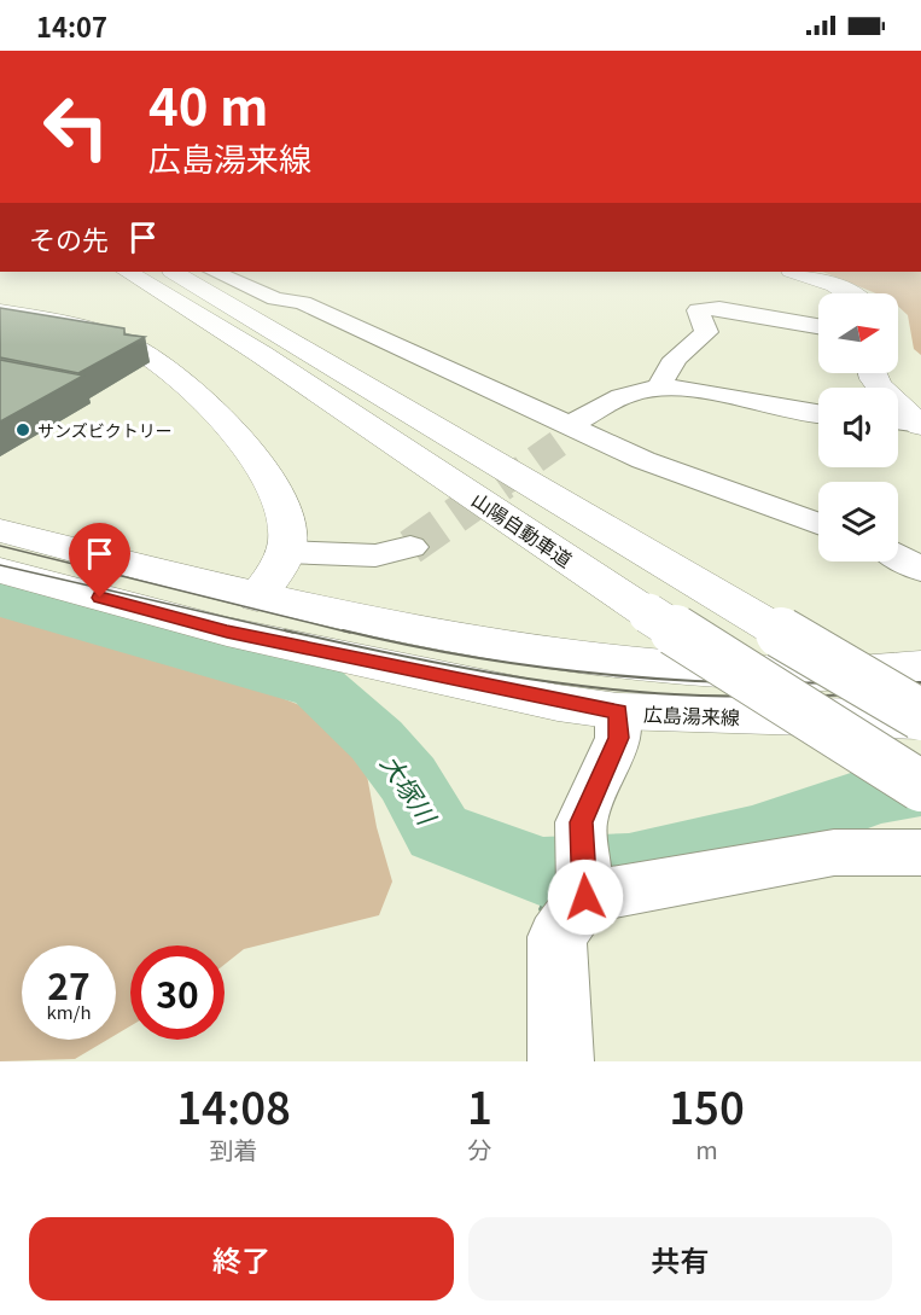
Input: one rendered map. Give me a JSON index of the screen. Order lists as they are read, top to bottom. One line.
{"streets":{"main road":["山陽自動車道","広島湯来線"]},"crossings":[["山陽自動車道","広島湯来線"]],"water":["大塚川"],"places":["サンズビクトリー"],"north":"right","page":{"status":"14:07","turn":["40 m","広島湯来線"],"then":"その先","speed":"27 km/h","limit":"30","eta":["14:08","到着","1","分","150","m"],"buttons":["終了","共有"]}}
